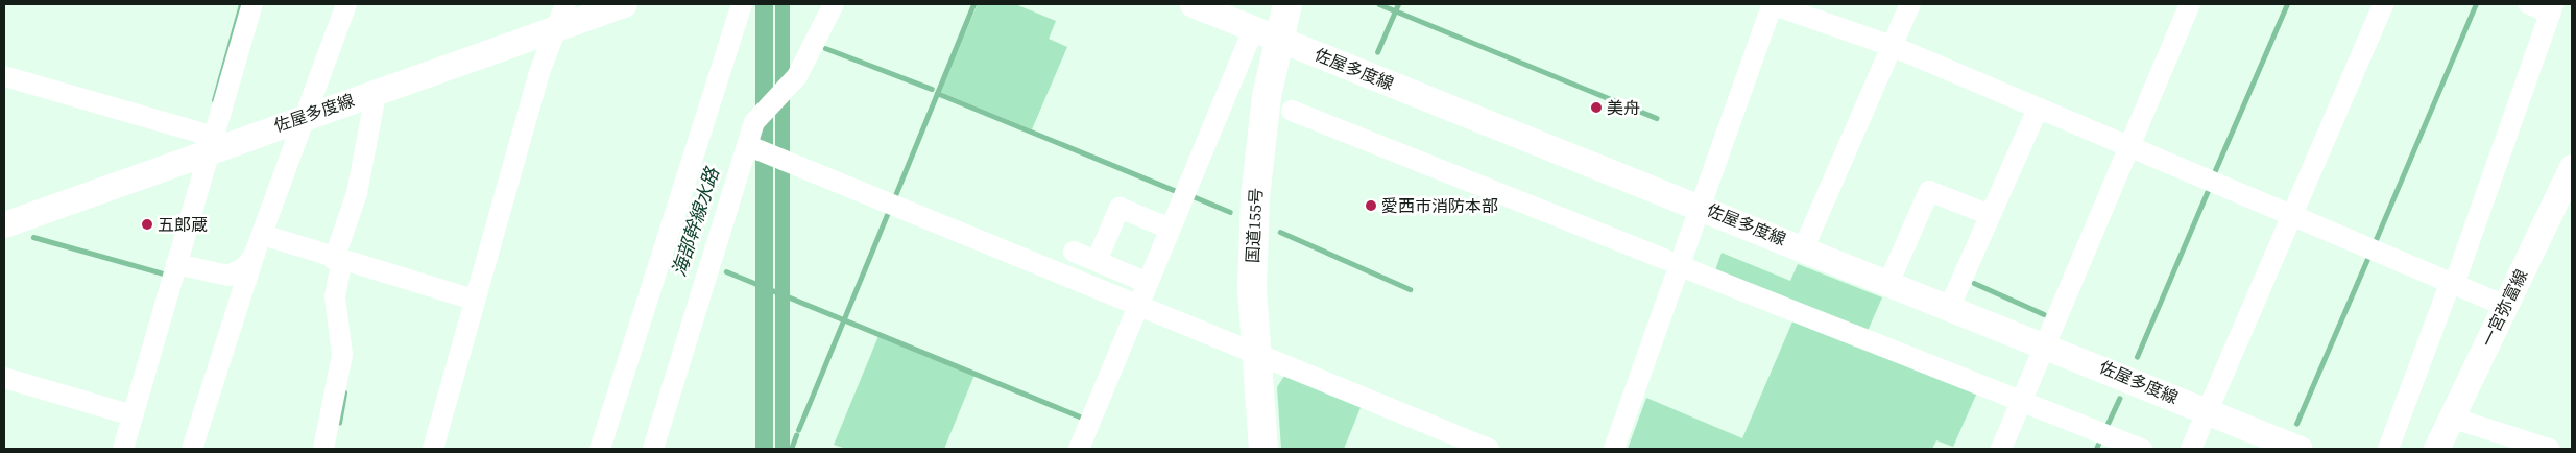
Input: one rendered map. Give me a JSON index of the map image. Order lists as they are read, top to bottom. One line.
{"streets":{"highway":["国道155号"],"main road":["佐屋多度線","一宮弥富線"]},"crossings":[["佐屋多度線","国道155号"]],"water":["海部幹線水路"],"places":["美舟","愛西市消防本部","五郎蔵"]}
